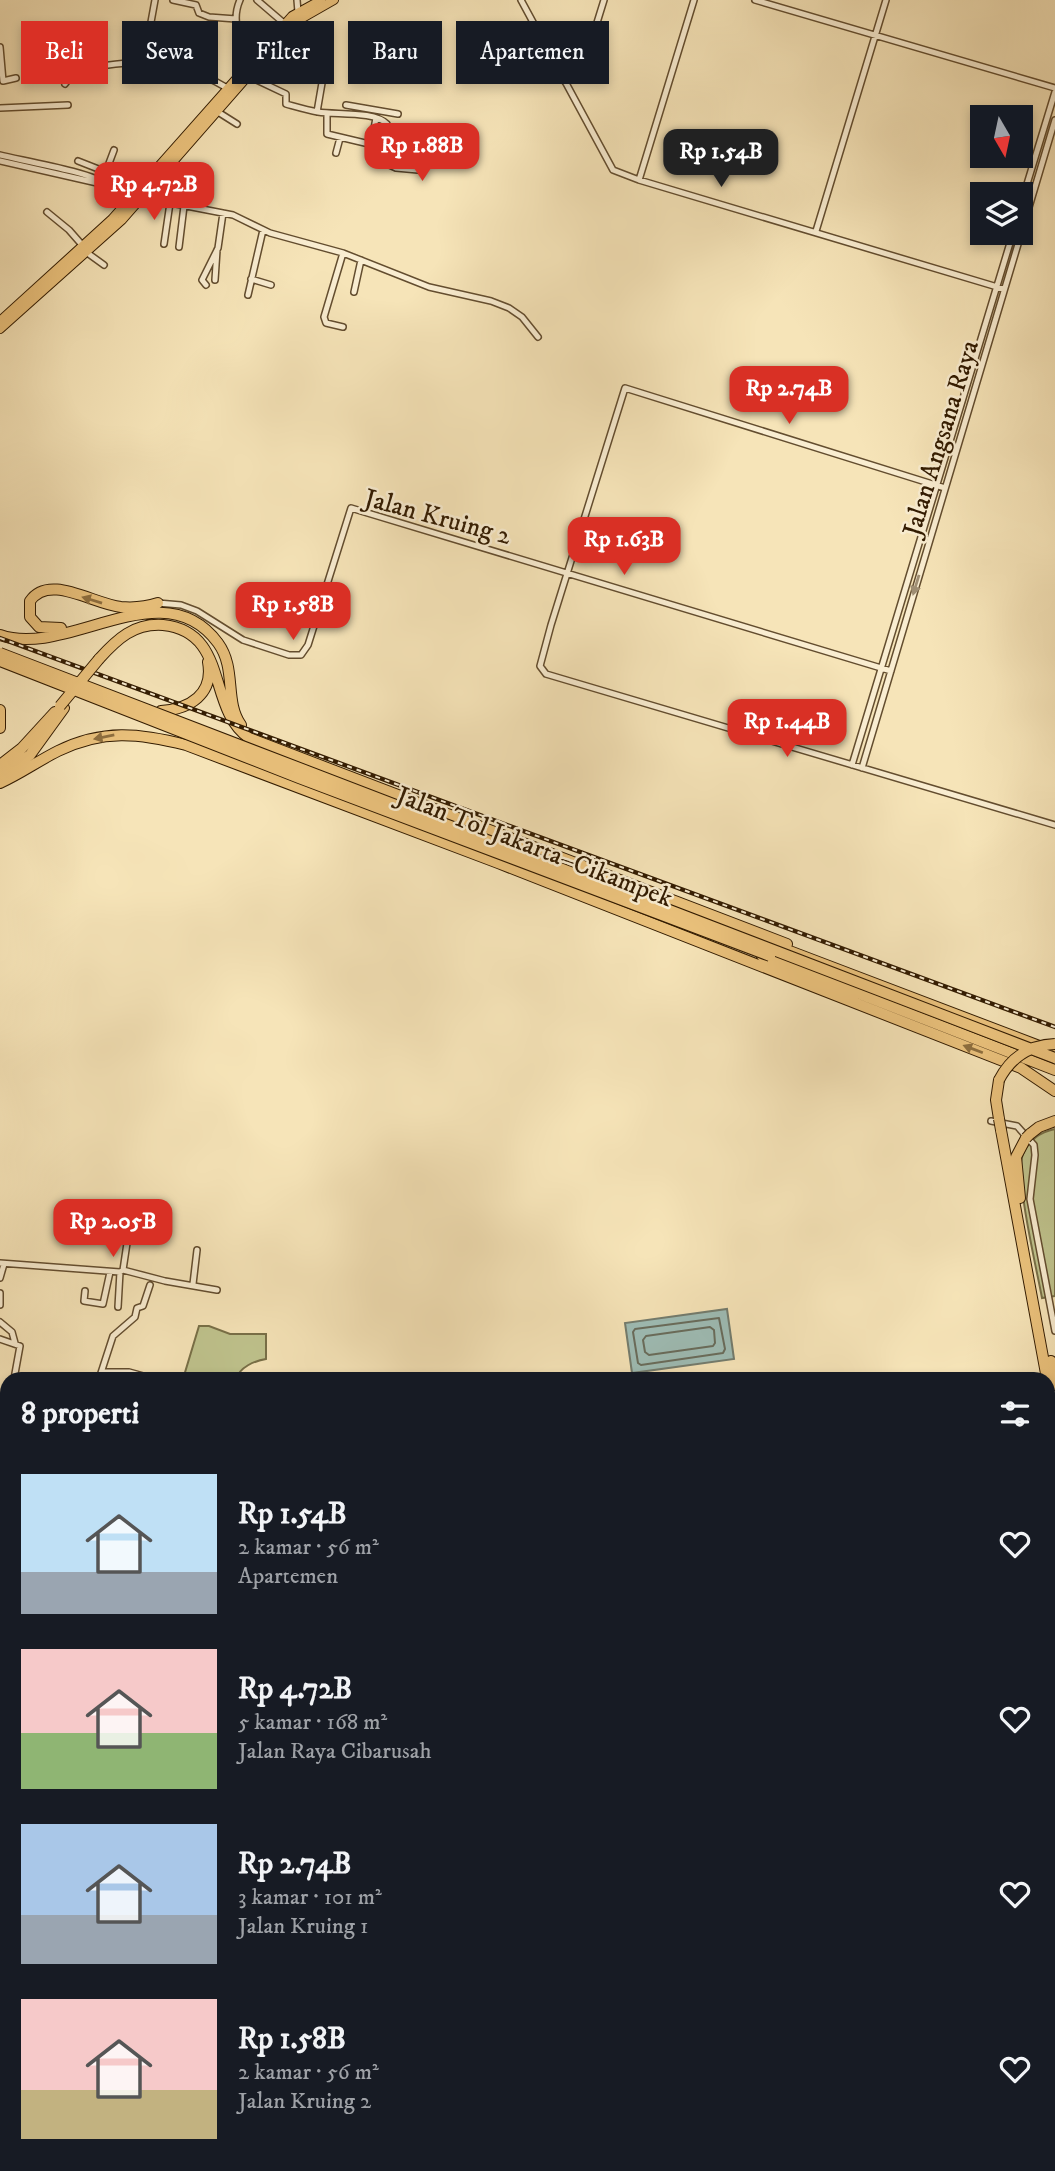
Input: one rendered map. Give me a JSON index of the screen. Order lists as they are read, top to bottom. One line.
{"streets":{"highway":["Jalan Tol Jakarta–Cikampek"],"street":["Jalan Angsana Raya","Jalan Kruing 2"]},"crossings":[["Jalan Angsana Raya","Jalan Kruing 2"]],"north":"bottom","page":{"chip":["Beli","Sewa","Filter","Baru","Apartemen"],"price":["Rp 1.88B","Rp 1.54B","Rp 4.72B","Rp 2.74B","Rp 1.63B","Rp 1.58B","Rp 1.44B","Rp 2.05B"],"heading":"8 properti","list":[{"name":"Rp 1.54B","note":"2 kamar · 56 m² · Apartemen"},{"name":"Rp 4.72B","note":"5 kamar · 168 m² · Jalan Raya Cibarusah"},{"name":"Rp 2.74B","note":"3 kamar · 101 m² · Jalan Kruing 1"},{"name":"Rp 1.58B","note":"2 kamar · 56 m² · Jalan Kruing 2"}]}}
